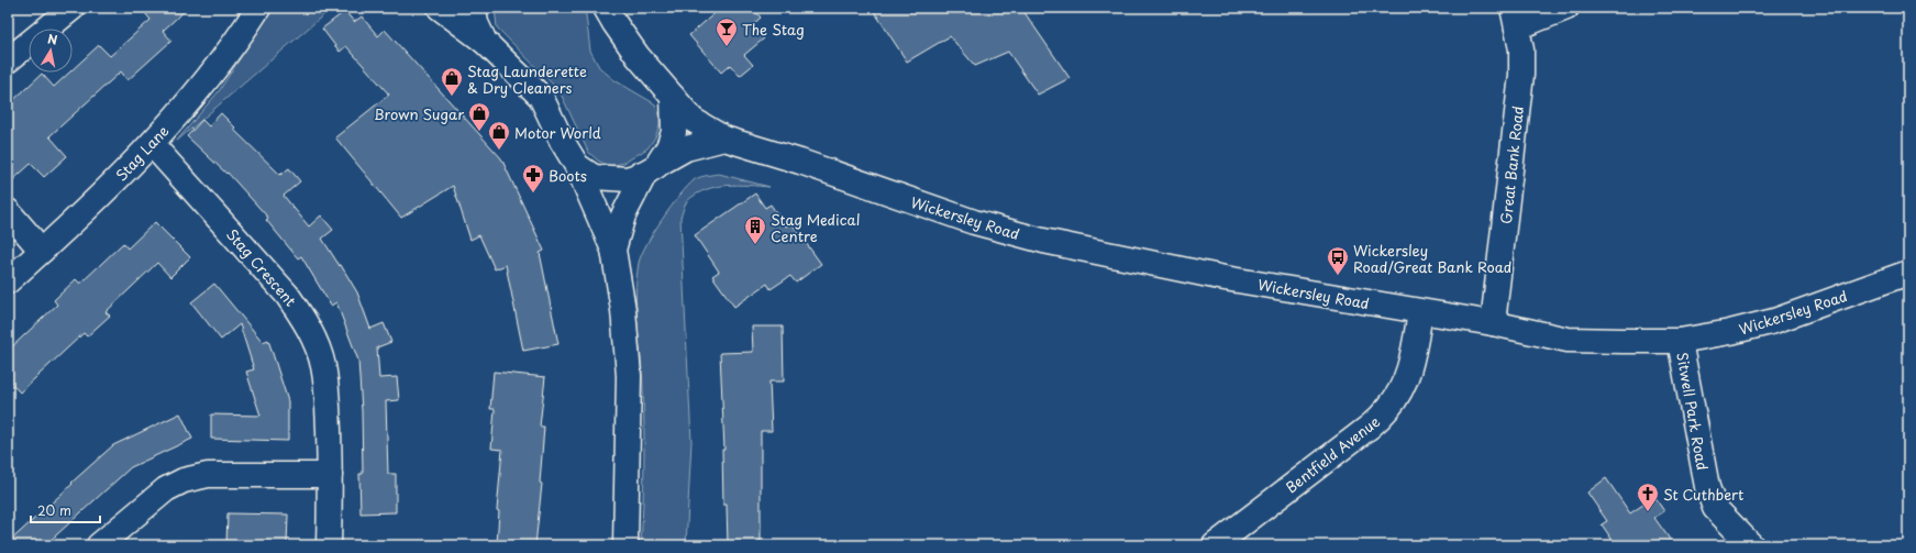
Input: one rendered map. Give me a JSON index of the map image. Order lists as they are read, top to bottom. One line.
{"streets":{"main road":["Stag Lane","Great Bank Road","Wickersley Road","Stag Crescent","Sitwell Park Road","Bentfield Avenue"]},"crossings":[["Stag Lane","Stag Crescent"],["Great Bank Road","Wickersley Road"],["Wickersley Road","Sitwell Park Road"],["Wickersley Road","Bentfield Avenue"]],"places":{"bar":["The Stag"],"shop":["Stag Launderette & Dry Cleaners","Brown Sugar","Motor World"],"pharmacy":["Boots"],"building":["Stag Medical Centre"],"bus stop":["Wickersley Road/Great Bank Road"],"church":["St Cuthbert"]},"scale_bar":"20 m","north":"top"}
